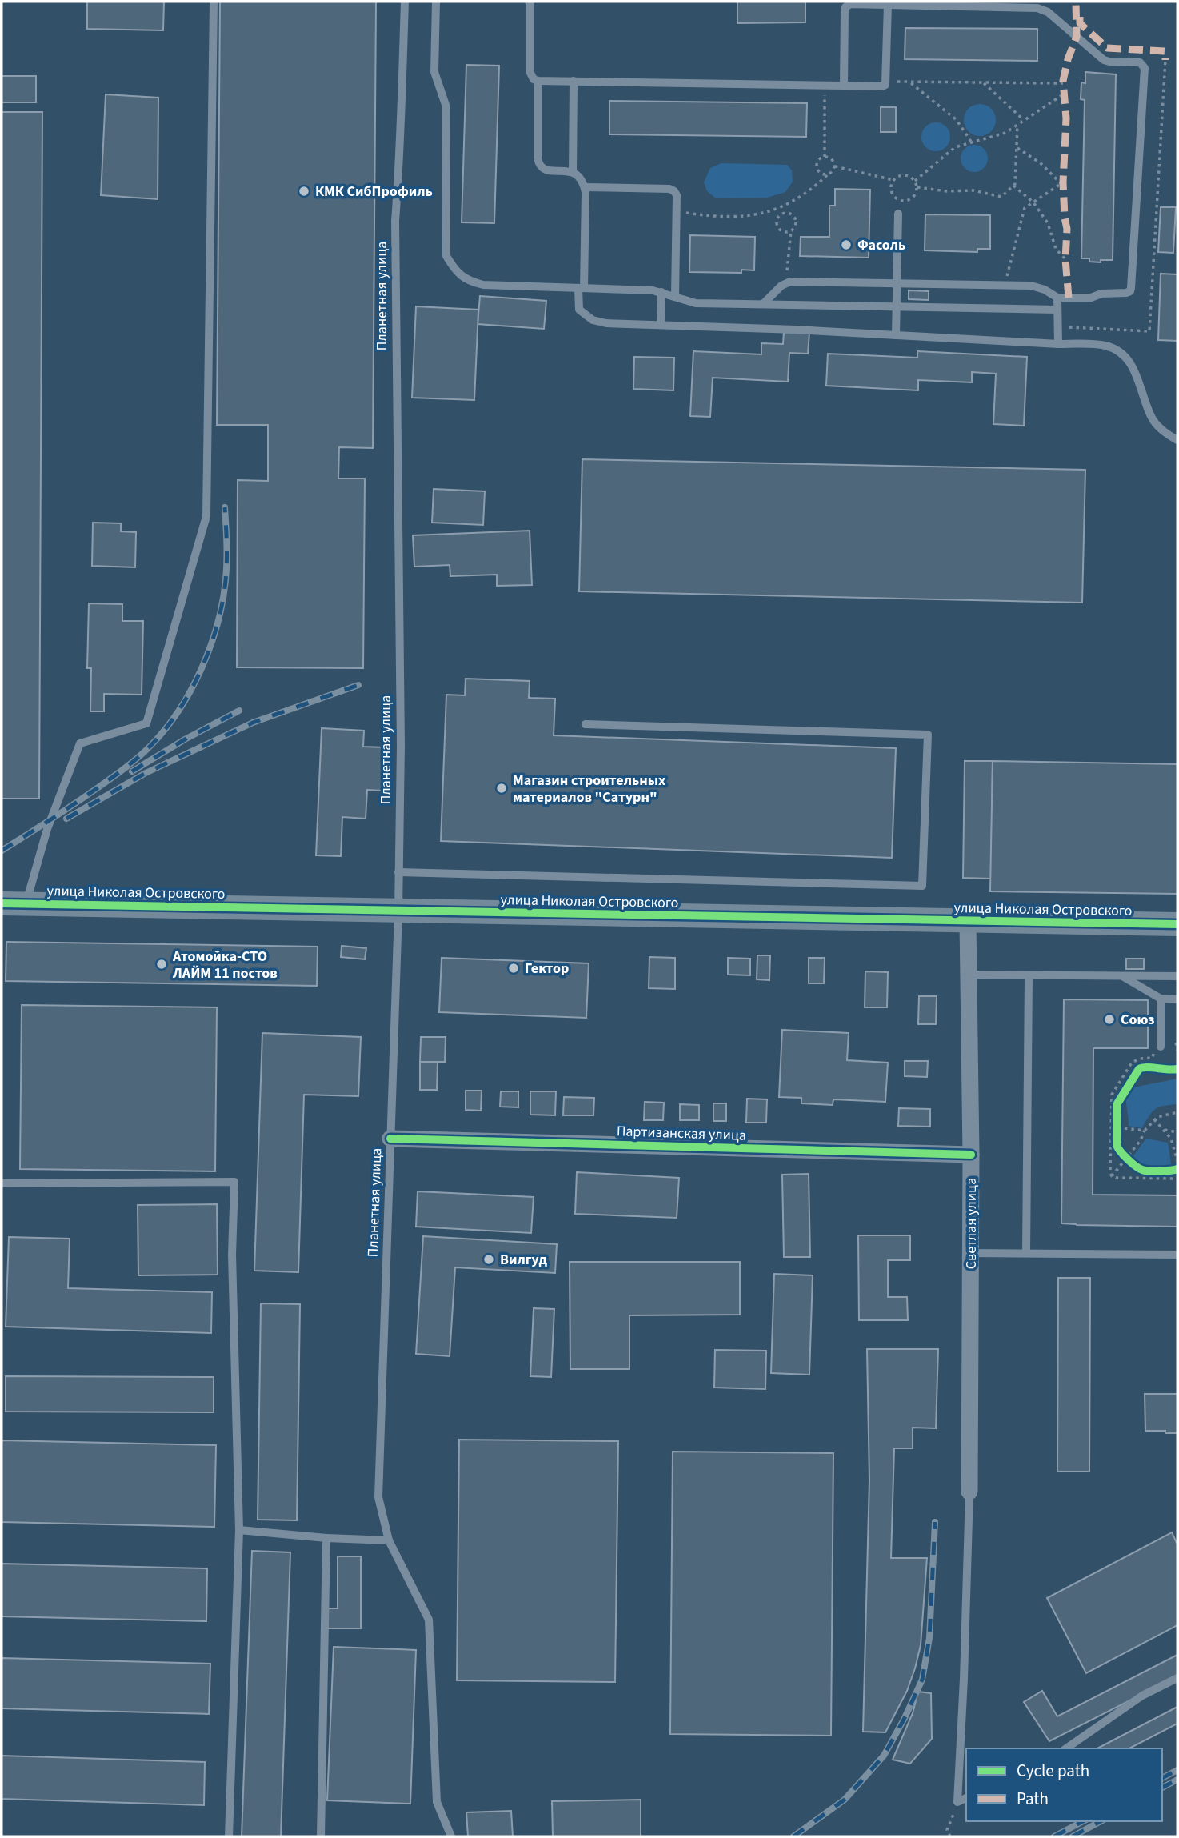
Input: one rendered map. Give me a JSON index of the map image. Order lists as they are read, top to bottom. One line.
{"streets":{"street":["улица Николая Островского","Партизанская улица","Светлая улица"],"lane":["Планетная улица"]},"crossings":[["Планетная улица","улица Николая Островского"],["Планетная улица","Партизанская улица"],["улица Николая Островского","Светлая улица"],["Партизанская улица","Светлая улица"]],"places":["КМК СибПрофиль","Фасоль","Магазин строительных материалов \"Сатурн\"","Атомойка-СТО ЛАЙМ 11 постов","Гектор","Союз","Вилгуд"],"legend":["Cycle path","Path"]}
